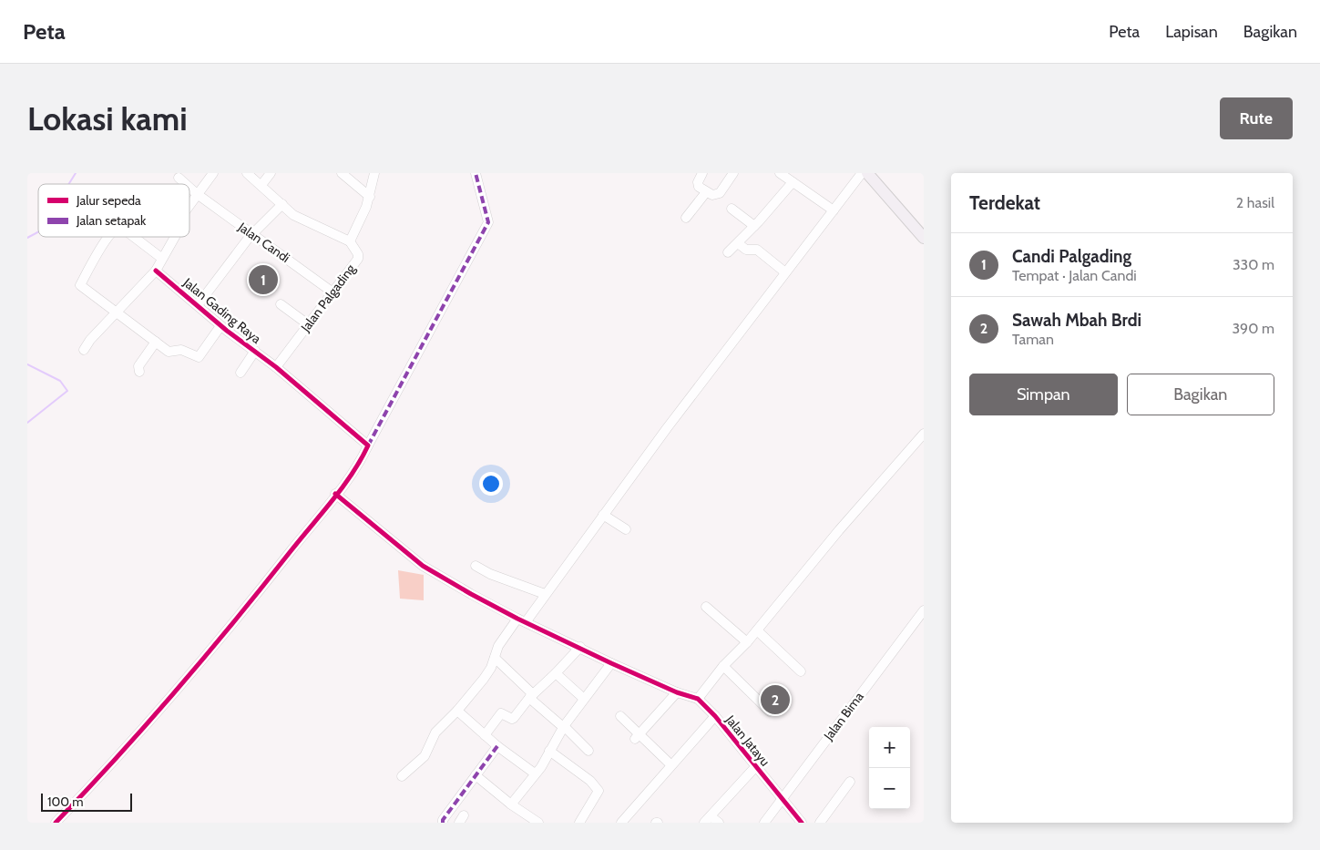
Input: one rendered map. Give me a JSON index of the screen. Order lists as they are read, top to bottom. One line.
{"streets":{"street":["Jalan Candi","Jalan Palgading","Jalan Gading Raya","Jalan Bima","Jalan Jatayu"]},"crossings":[["Jalan Candi","Jalan Palgading"],["Jalan Palgading","Jalan Gading Raya"],["Jalan Bima","Jalan Jatayu"]],"legend":["Jalur sepeda","Jalan setapak"],"scale_bar":"100 m","page":{"header":"Peta","nav":["Peta","Lapisan","Bagikan"],"buttons":["Rute",["Simpan","Bagikan"]],"title":"Lokasi kami","heading":["Terdekat","2 hasil"],"list":[{"mark":"1","name":"Candi Palgading","note":"Tempat · Jalan Candi","value":"330 m"},{"mark":"2","name":"Sawah Mbah Brdi","note":"Taman","value":"390 m"}],"pins":["1","2"],"map_buttons":["+","−"],"scale":"100 m"}}
